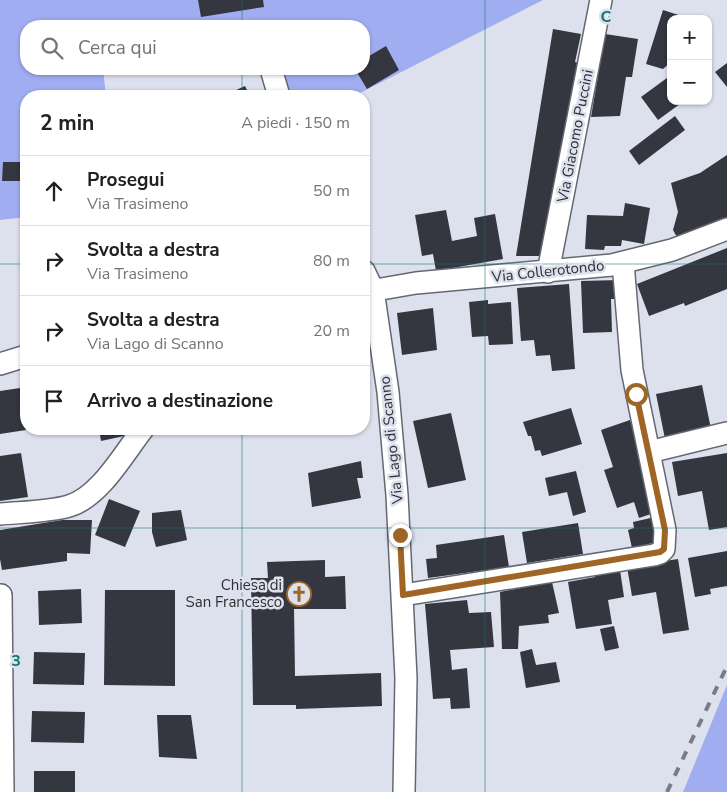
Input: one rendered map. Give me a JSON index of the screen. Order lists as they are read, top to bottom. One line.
{"streets":{"street":["Via Giacomo Puccini","Via Collerotondo","Via Lago di Scanno"]},"crossings":[["Via Giacomo Puccini","Via Collerotondo"]],"places":{"church":["Chiesa di San Francesco"]},"page":{"map_buttons":["+","−"],"search":"Cerca qui","heading":["2 min","A piedi · 150 m"],"list":[["Prosegui","Via Trasimeno","50 m"],["Svolta a destra","Via Trasimeno","80 m"],["Svolta a destra","Via Lago di Scanno","20 m"],"Arrivo a destinazione"]},"grid":{"columns":["C"],"rows":["3"]}}
